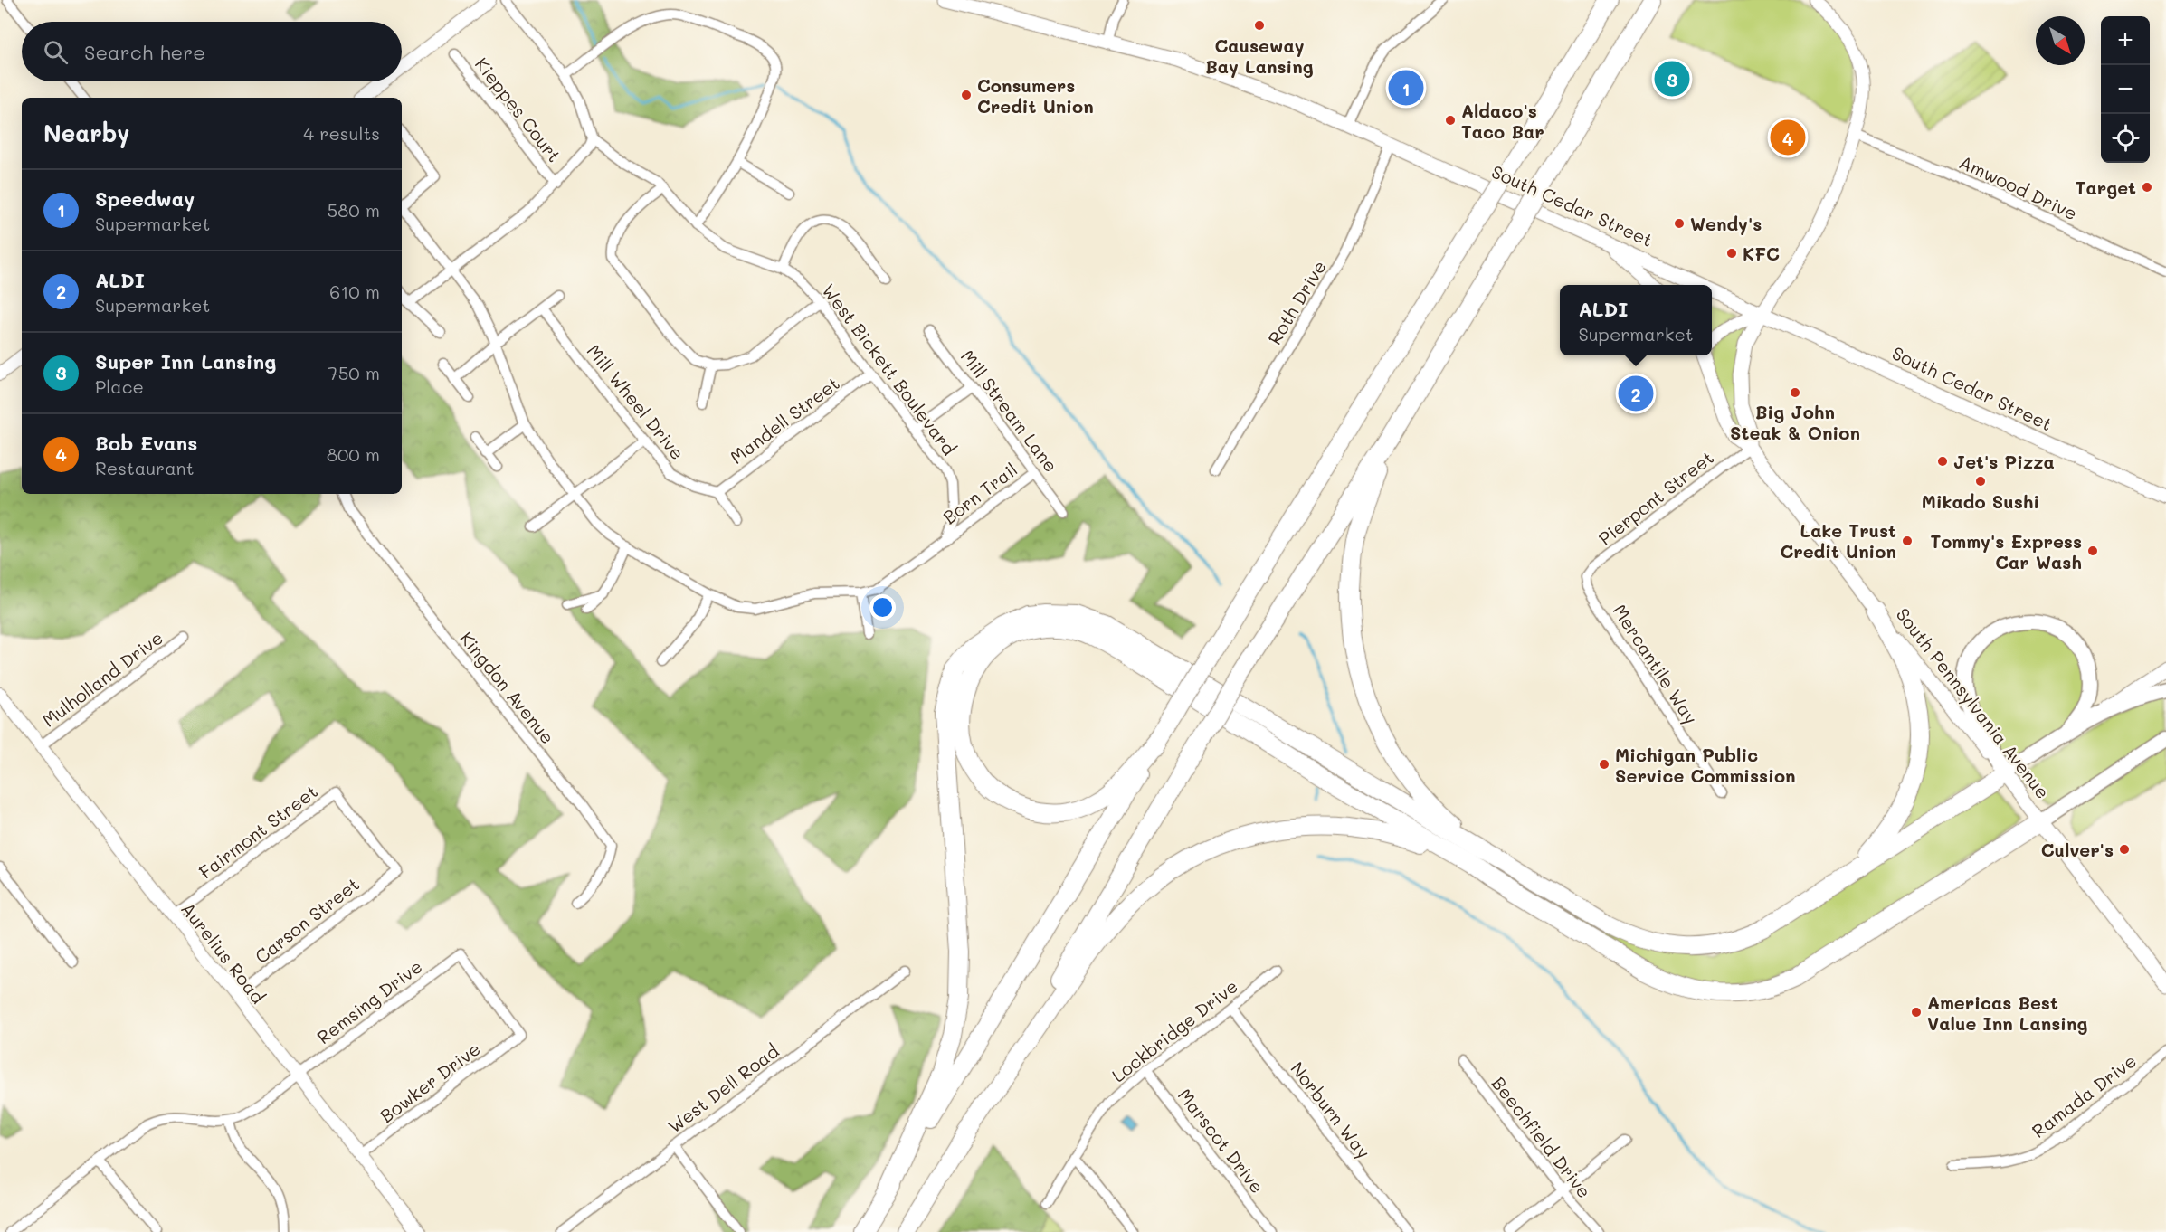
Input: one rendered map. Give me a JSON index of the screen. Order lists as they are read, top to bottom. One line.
{"streets":{"main road":["South Cedar Street","South Pennsylvania Avenue"],"street":["Kieppes Court","Amwood Drive","Roth Drive","West Bickett Boulevard","Mill Wheel Drive","Mill Stream Lane","Mandell Street","Born Trail","Pierpont Street","Mercantile Way","Mulholland Drive","Kingdon Avenue","Fairmont Street","Carson Street","Aurelius Road","Remsing Drive","Lockbridge Drive","Bowker Drive","West Dell Road","Ramada Drive","Norburn Way","Beechfield Drive","Marscot Drive"]},"crossings":[["South Cedar Street","Roth Drive"],["South Cedar Street","South Pennsylvania Avenue"],["West Bickett Boulevard","Mandell Street"],["West Bickett Boulevard","Born Trail"],["Mill Wheel Drive","Mandell Street"],["Mill Stream Lane","Born Trail"],["Pierpont Street","Mercantile Way"],["Pierpont Street","South Pennsylvania Avenue"],["Mulholland Drive","Aurelius Road"],["Fairmont Street","Carson Street"],["Fairmont Street","Aurelius Road"],["Carson Street","Aurelius Road"],["Aurelius Road","Remsing Drive"],["Aurelius Road","Bowker Drive"],["Remsing Drive","Bowker Drive"],["Lockbridge Drive","Norburn Way"],["Lockbridge Drive","Marscot Drive"]],"places":["Causeway Bay Lansing","Consumers Credit Union","Aldaco's Taco Bar","Target","Wendy's","KFC","Big John Steak & Onion","Jet's Pizza","Mikado Sushi","Lake Trust Credit Union","Tommy's Express Car Wash","Michigan Public Service Commission","Culver's","Americas Best Value Inn Lansing"],"north":"bottom right","page":{"map_buttons":["+","−"],"search":"Search here","pins":["3","1","4","2"],"heading":["Nearby","4 results"],"list":[{"mark":"1","name":"Speedway","note":"Supermarket","value":"580 m"},{"mark":"2","name":"ALDI","note":"Supermarket","value":"610 m"},{"mark":"3","name":"Super Inn Lansing","note":"Place","value":"750 m"},{"mark":"4","name":"Bob Evans","note":"Restaurant","value":"800 m"}],"popup":["ALDI","Supermarket"]}}
